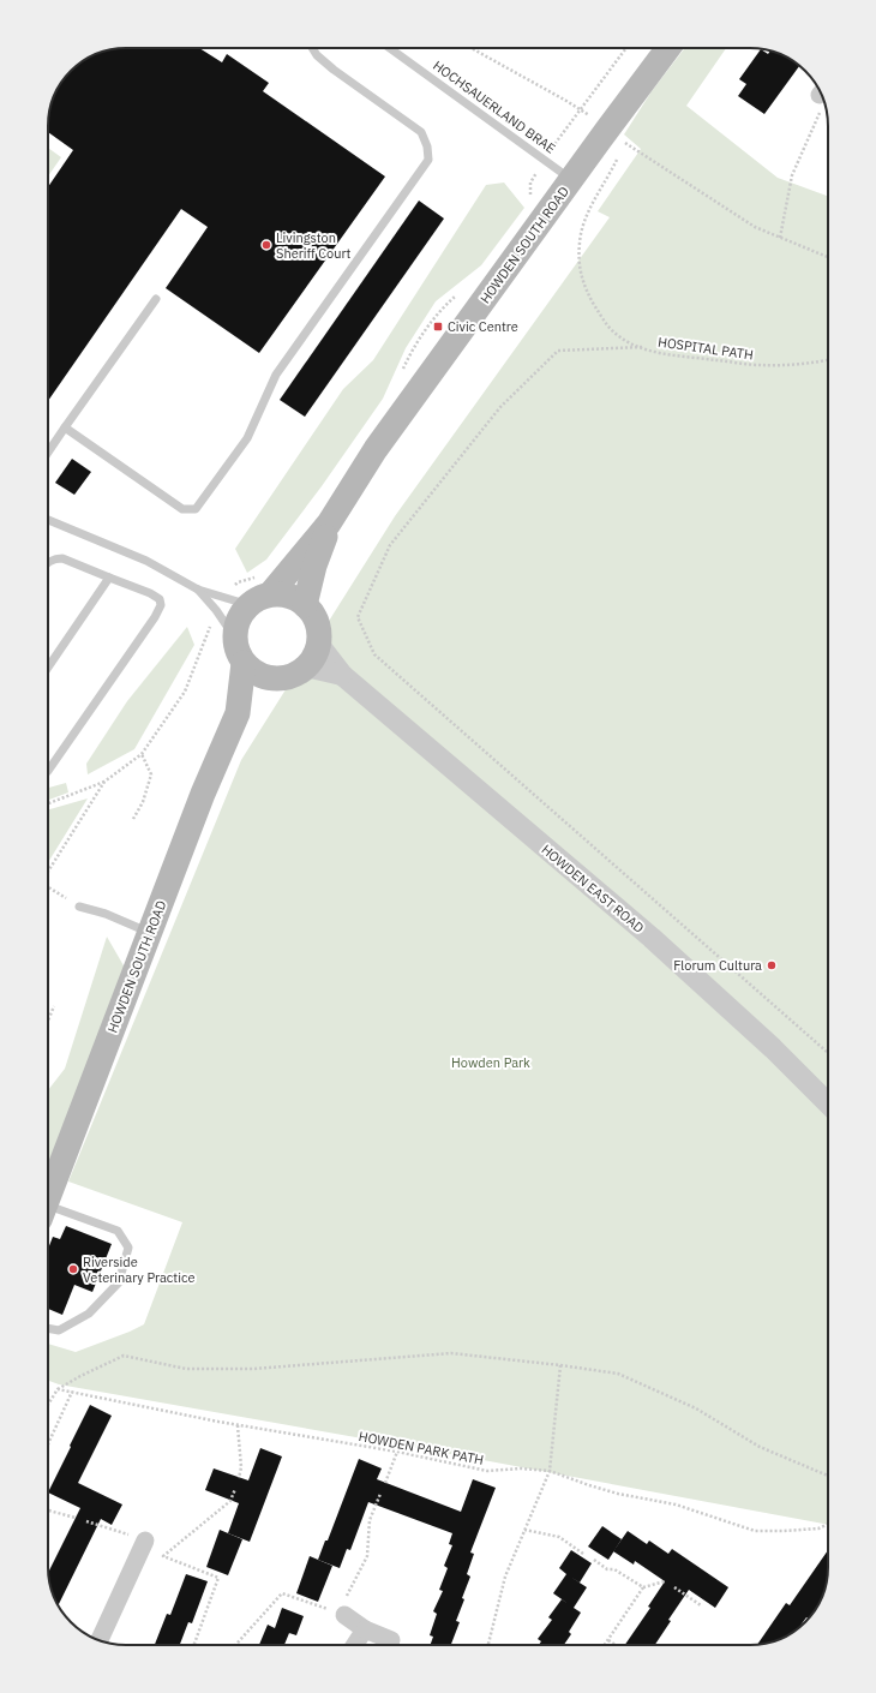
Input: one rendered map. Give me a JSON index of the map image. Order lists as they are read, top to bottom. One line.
{"streets":{"main road":["HOWDEN SOUTH ROAD"],"street":["HOWDEN EAST ROAD"],"lane":["HOCHSAUERLAND BRAE"],"path":["HOSPITAL PATH","HOWDEN PARK PATH"]},"crossings":[["HOCHSAUERLAND BRAE","HOWDEN SOUTH ROAD"],["HOWDEN SOUTH ROAD","HOWDEN EAST ROAD"]],"parks":["Howden Park"],"places":{"other":["Livingston Sheriff Court","Florum Cultura","Riverside Veterinary Practice"],"transit":["Civic Centre"]}}
